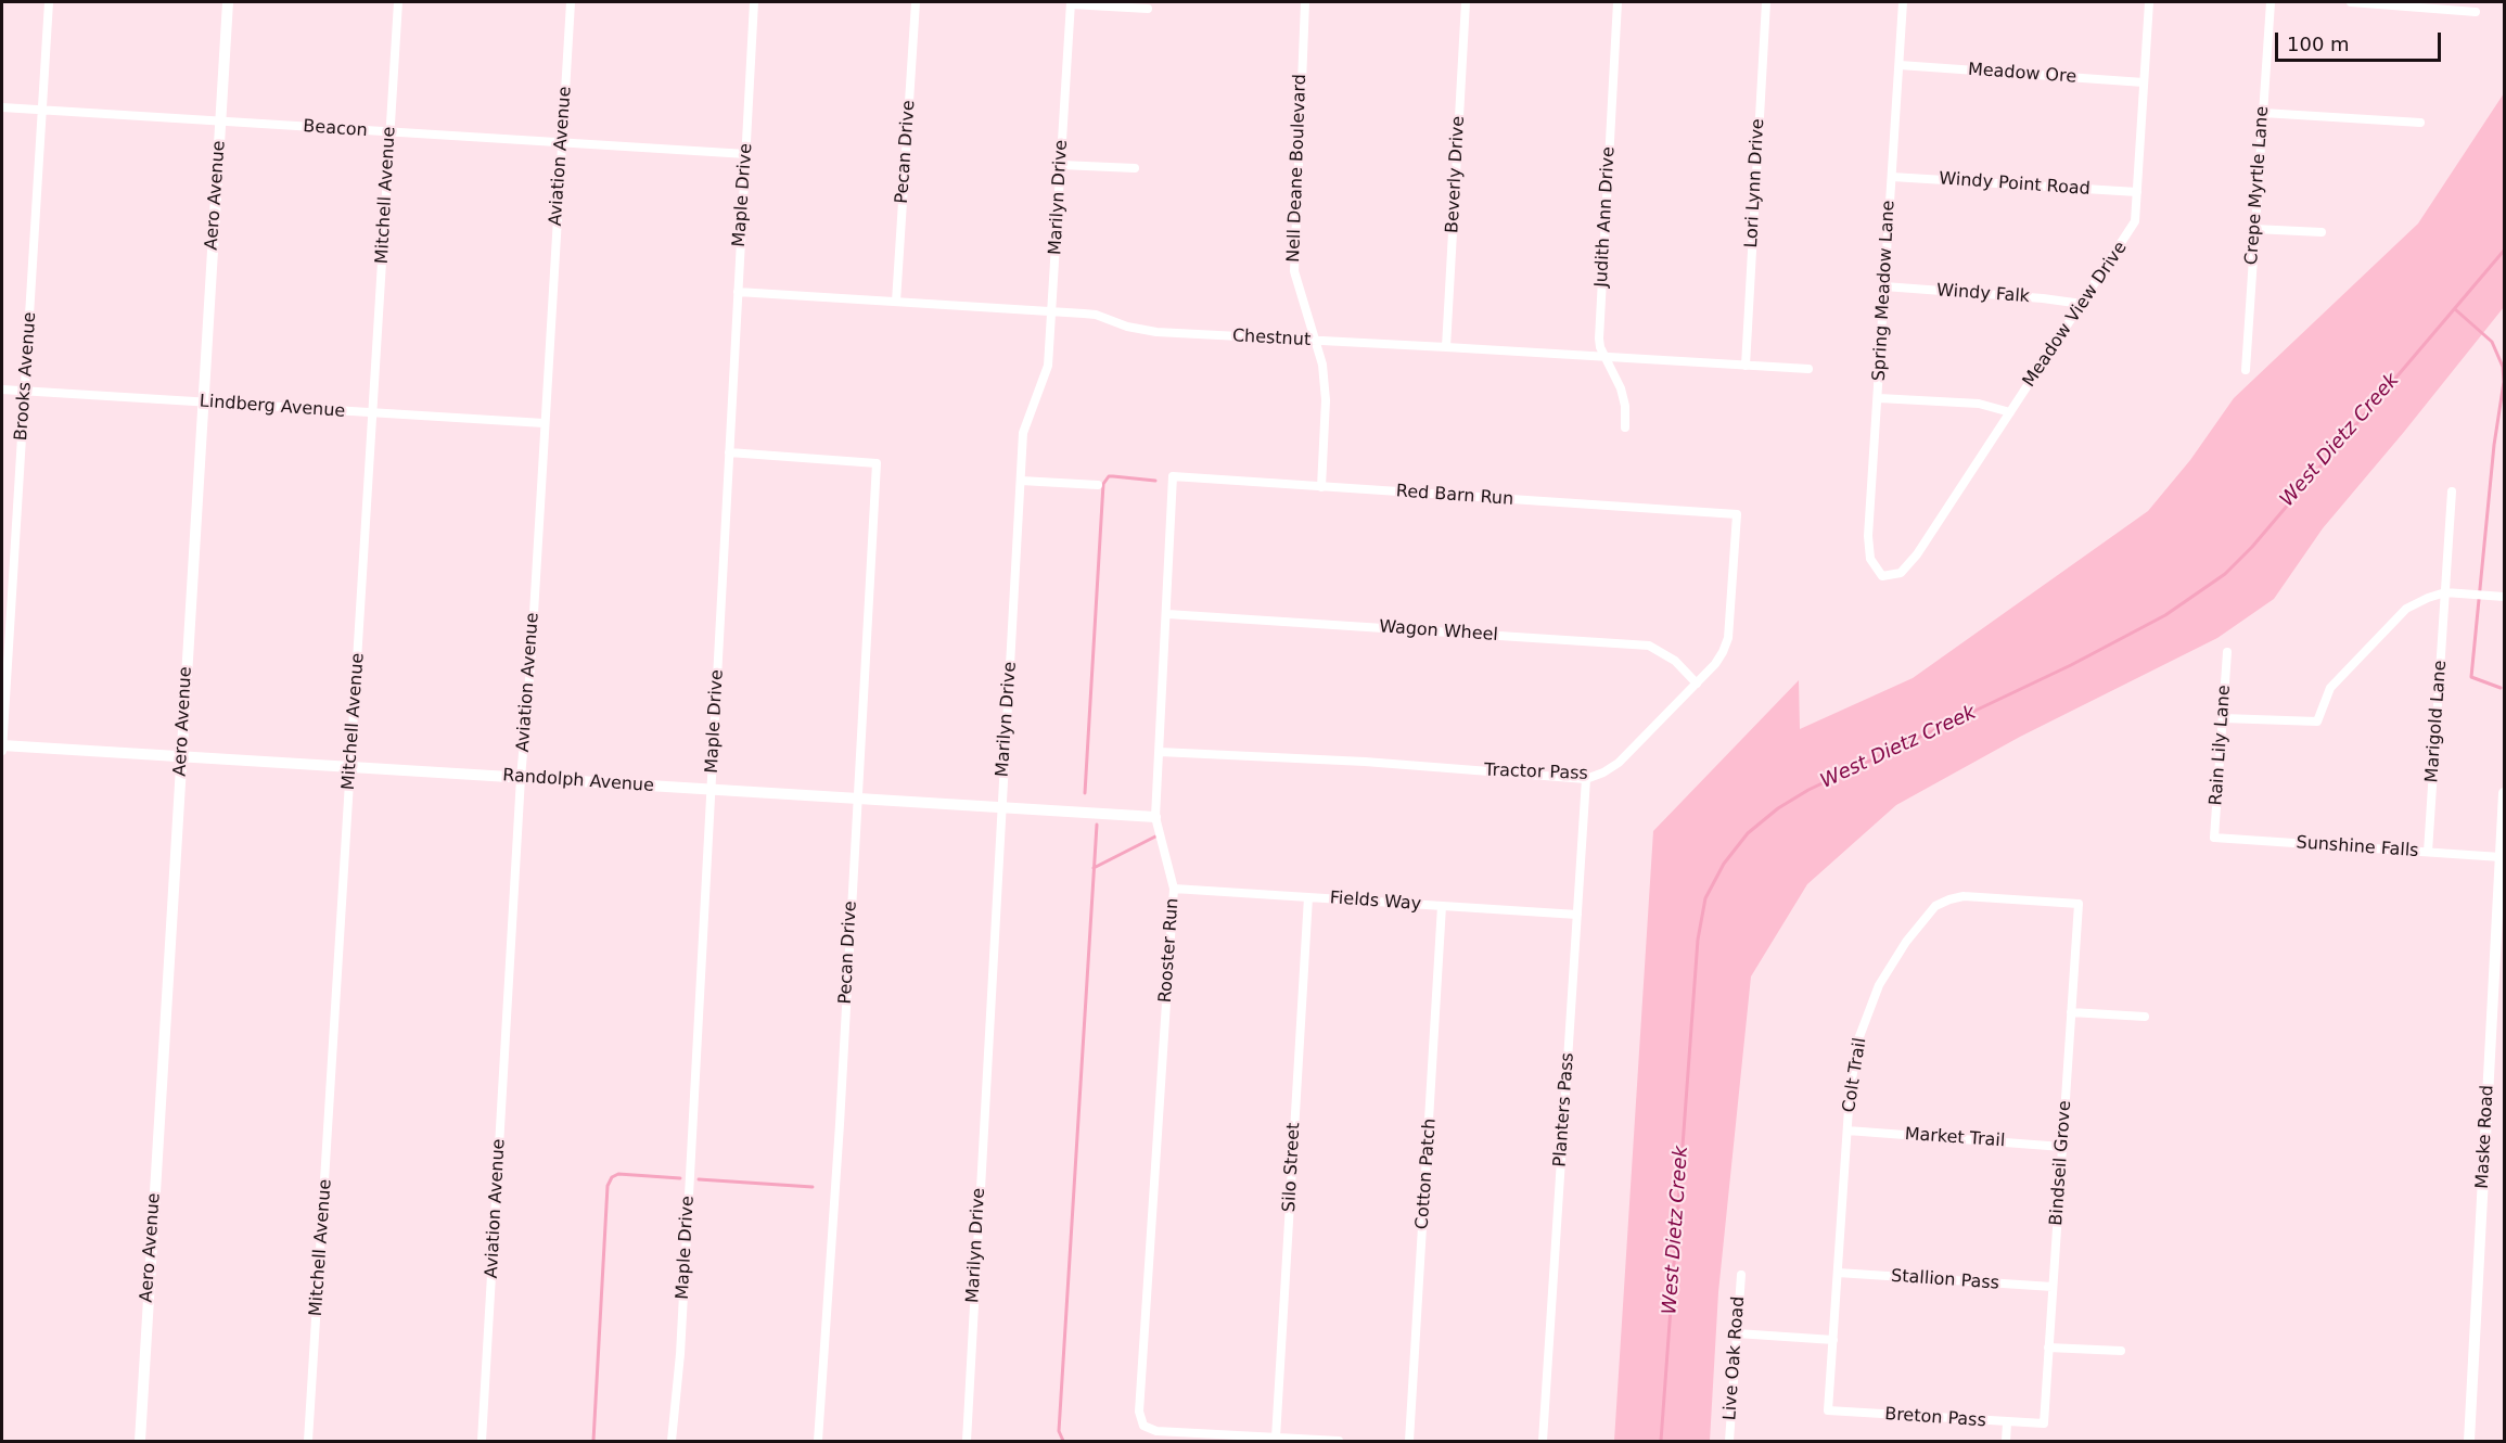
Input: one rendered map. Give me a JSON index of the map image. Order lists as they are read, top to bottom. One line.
{"streets":{"street":["Meadow Ore","Beacon","Pecan Drive","Aviation Avenue","Nell Deane Boulevard","Beverly Drive","Lori Lynn Drive","Windy Point Road","Crepe Myrtle Lane","Aero Avenue","Mitchell Avenue","Maple Drive","Marilyn Drive","Judith Ann Drive","Spring Meadow Lane","Windy Falk","Meadow View Drive","Chestnut","Brooks Avenue","Lindberg Avenue","Red Barn Run","Wagon Wheel","Marigold Lane","Rain Lily Lane","Tractor Pass","Randolph Avenue","Sunshine Falls","Fields Way","Rooster Run","Colt Trail","Planters Pass","Maske Road","Market Trail","Bindseil Grove","Silo Street","Cotton Patch","Stallion Pass","Live Oak Road","Breton Pass"]},"crossings":[["Meadow Ore","Spring Meadow Lane"],["Meadow Ore","Meadow View Drive"],["Beacon","Aviation Avenue"],["Beacon","Aero Avenue"],["Beacon","Mitchell Avenue"],["Beacon","Maple Drive"],["Beacon","Brooks Avenue"],["Pecan Drive","Maple Drive"],["Pecan Drive","Chestnut"],["Pecan Drive","Randolph Avenue"],["Aviation Avenue","Lindberg Avenue"],["Aviation Avenue","Randolph Avenue"],["Nell Deane Boulevard","Chestnut"],["Nell Deane Boulevard","Red Barn Run"],["Beverly Drive","Chestnut"],["Lori Lynn Drive","Chestnut"],["Windy Point Road","Spring Meadow Lane"],["Windy Point Road","Meadow View Drive"],["Aero Avenue","Lindberg Avenue"],["Aero Avenue","Randolph Avenue"],["Mitchell Avenue","Lindberg Avenue"],["Mitchell Avenue","Randolph Avenue"],["Maple Drive","Chestnut"],["Maple Drive","Randolph Avenue"],["Marilyn Drive","Chestnut"],["Marilyn Drive","Randolph Avenue"],["Judith Ann Drive","Chestnut"],["Spring Meadow Lane","Windy Falk"],["Spring Meadow Lane","Meadow View Drive"],["Windy Falk","Meadow View Drive"],["Brooks Avenue","Lindberg Avenue"],["Brooks Avenue","Randolph Avenue"],["Red Barn Run","Tractor Pass"],["Red Barn Run","Rooster Run"],["Wagon Wheel","Tractor Pass"],["Wagon Wheel","Rooster Run"],["Marigold Lane","Sunshine Falls"],["Rain Lily Lane","Sunshine Falls"],["Tractor Pass","Rooster Run"],["Tractor Pass","Planters Pass"],["Randolph Avenue","Rooster Run"],["Sunshine Falls","Maske Road"],["Fields Way","Rooster Run"],["Fields Way","Planters Pass"],["Fields Way","Silo Street"],["Fields Way","Cotton Patch"],["Rooster Run","Silo Street"],["Colt Trail","Market Trail"],["Colt Trail","Bindseil Grove"],["Colt Trail","Stallion Pass"],["Colt Trail","Breton Pass"],["Market Trail","Bindseil Grove"],["Bindseil Grove","Stallion Pass"],["Bindseil Grove","Breton Pass"]],"water":["West Dietz Creek"],"scale_bar":"100 m"}
